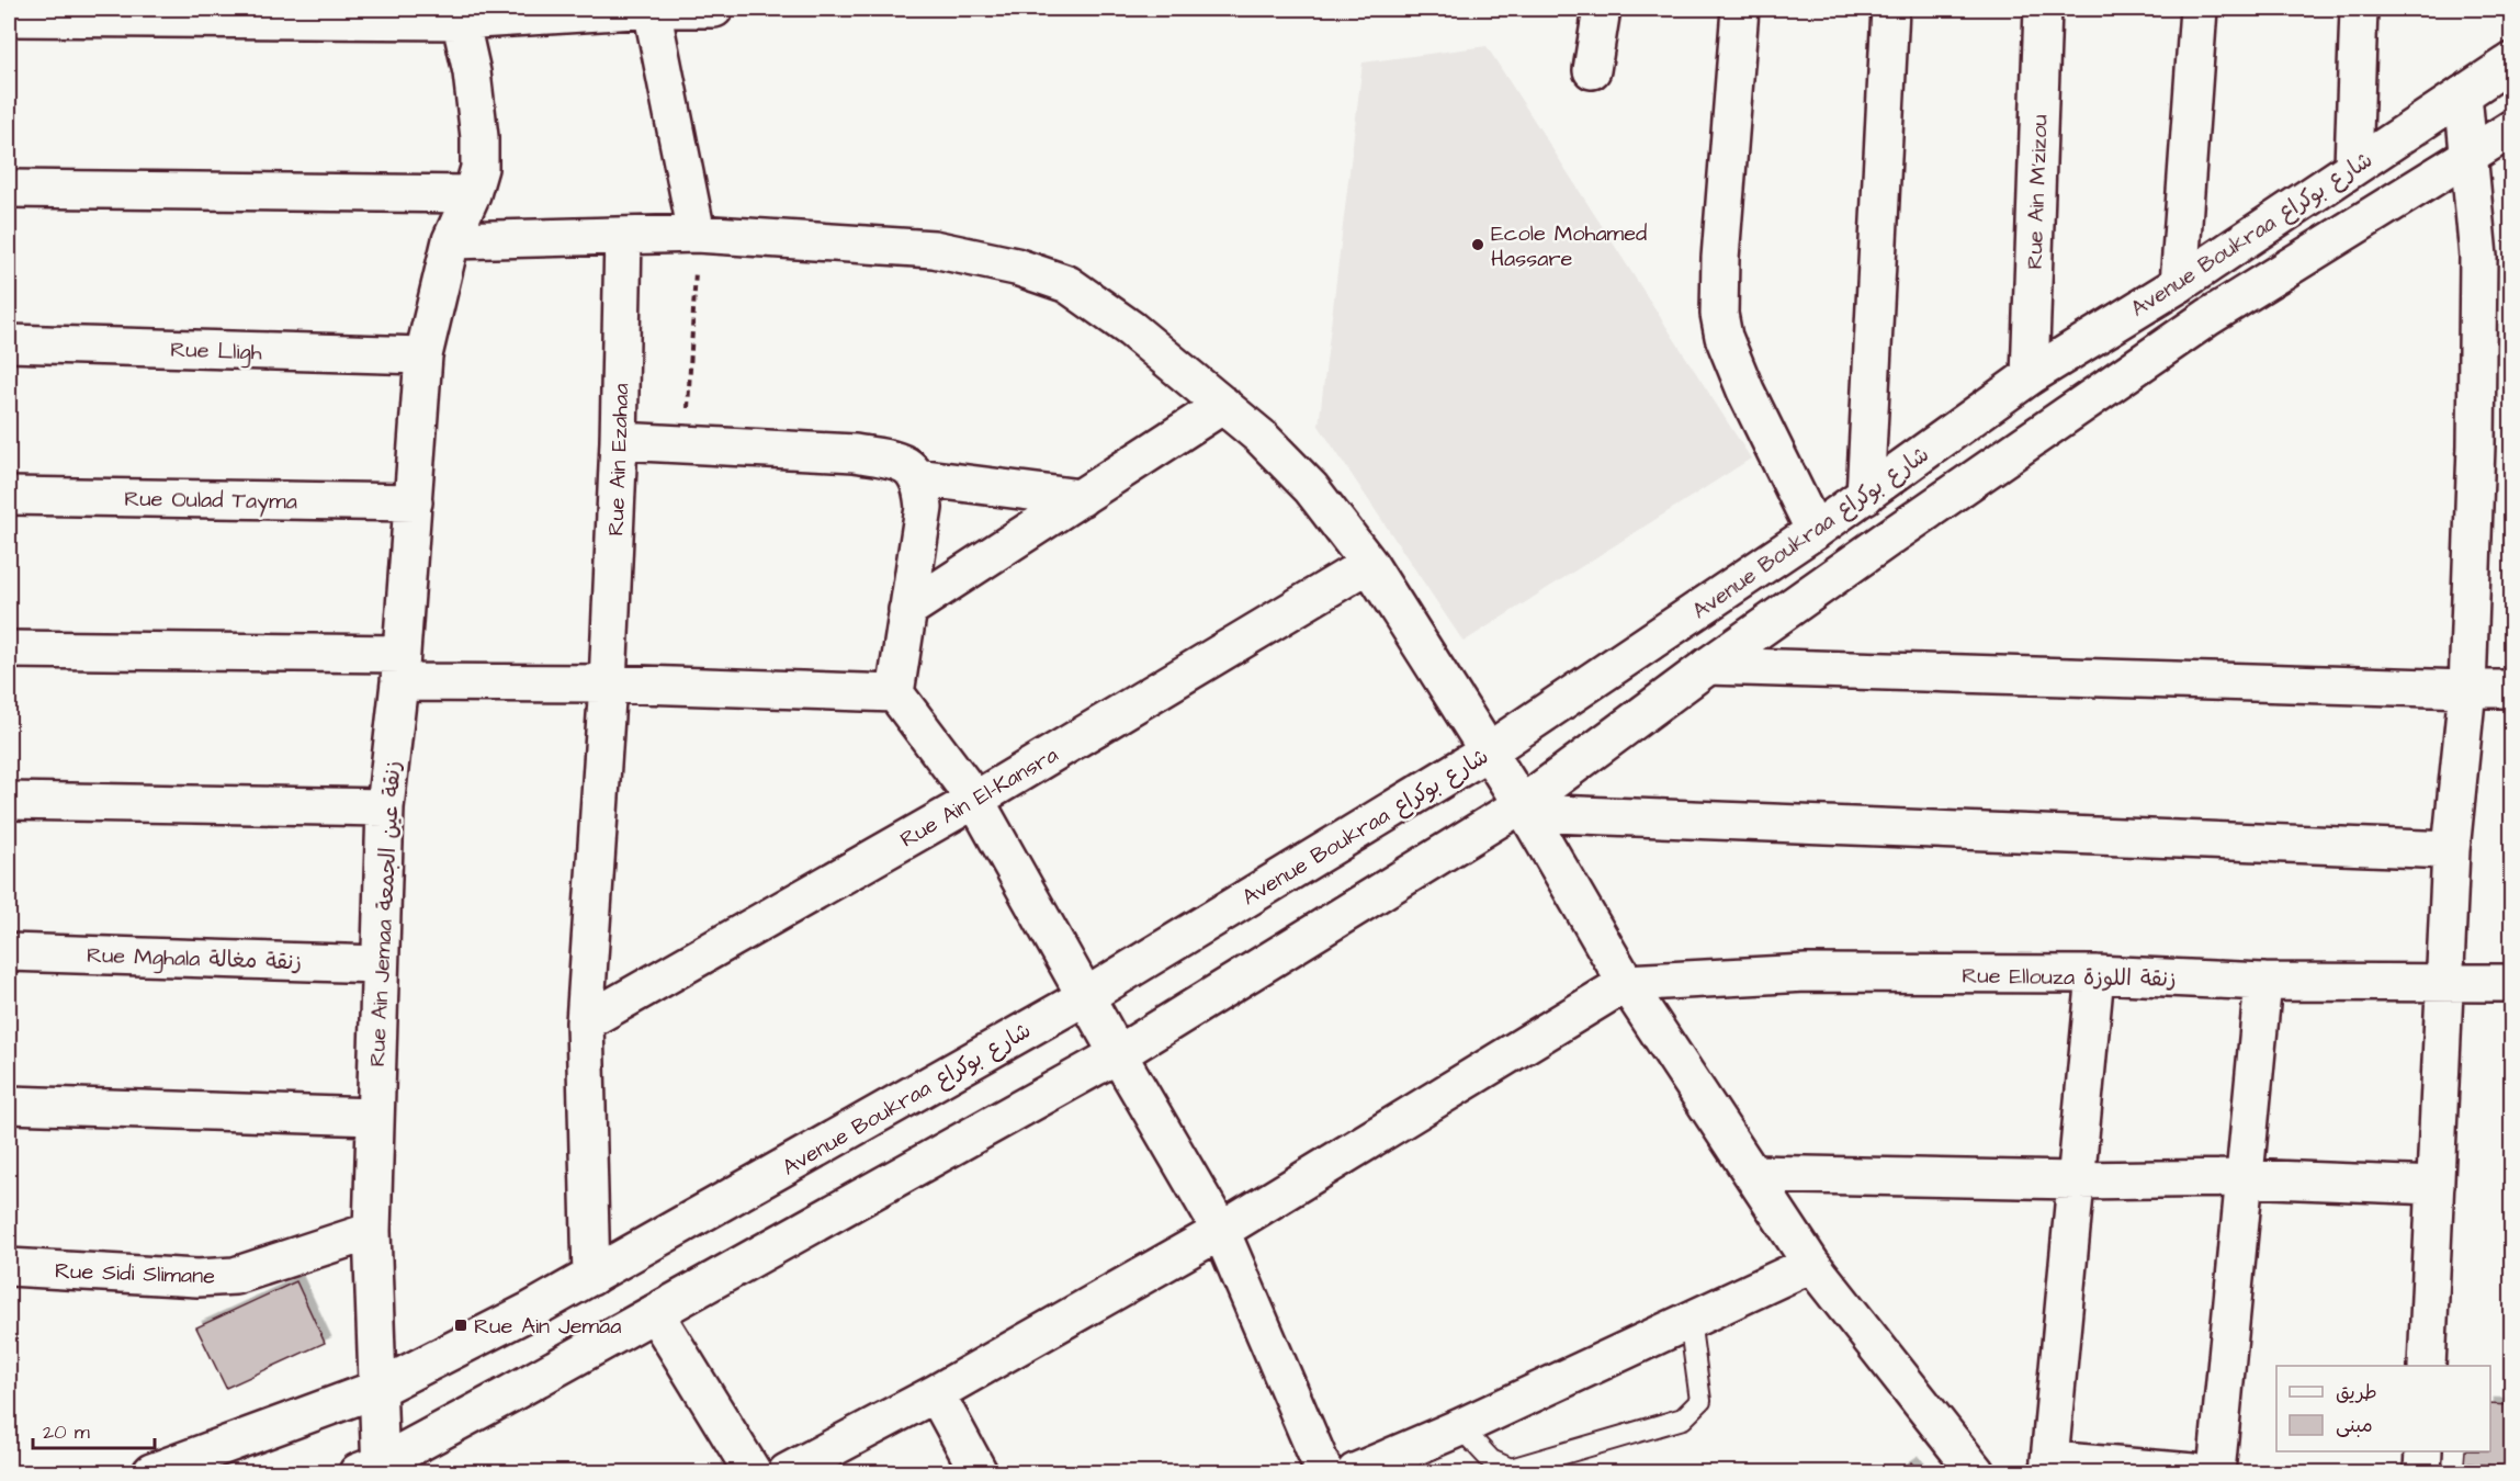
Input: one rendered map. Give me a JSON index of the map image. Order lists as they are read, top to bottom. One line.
{"streets":{"street":["Rue Ain M'zizou","Avenue Boukraa شارع بوكراع","Rue Lligh","Rue Ain Ezahaa","Rue Oulad Tayma","Rue Ain El-Kansra","Rue Ain Jemaa زنقة عين الجمعة","Rue Mghala زنقة مغالة","Rue Ellouza زنقة اللوزة","Rue Sidi Slimane"]},"crossings":[["Rue Ain M'zizou","Avenue Boukraa شارع بوكراع"],["Avenue Boukraa شارع بوكراع","Rue Ain Ezahaa"],["Avenue Boukraa شارع بوكراع","Rue Ain Jemaa زنقة عين الجمعة"],["Rue Lligh","Rue Ain Jemaa زنقة عين الجمعة"],["Rue Ain Ezahaa","Rue Ain El-Kansra"],["Rue Oulad Tayma","Rue Ain Jemaa زنقة عين الجمعة"],["Rue Ain Jemaa زنقة عين الجمعة","Rue Mghala زنقة مغالة"],["Rue Ain Jemaa زنقة عين الجمعة","Rue Sidi Slimane"]],"places":{"other":["Ecole Mohamed Hassare"],"transit":["Rue Ain Jemaa"]},"legend":["طريق","مبنى"],"scale_bar":"20 m"}
